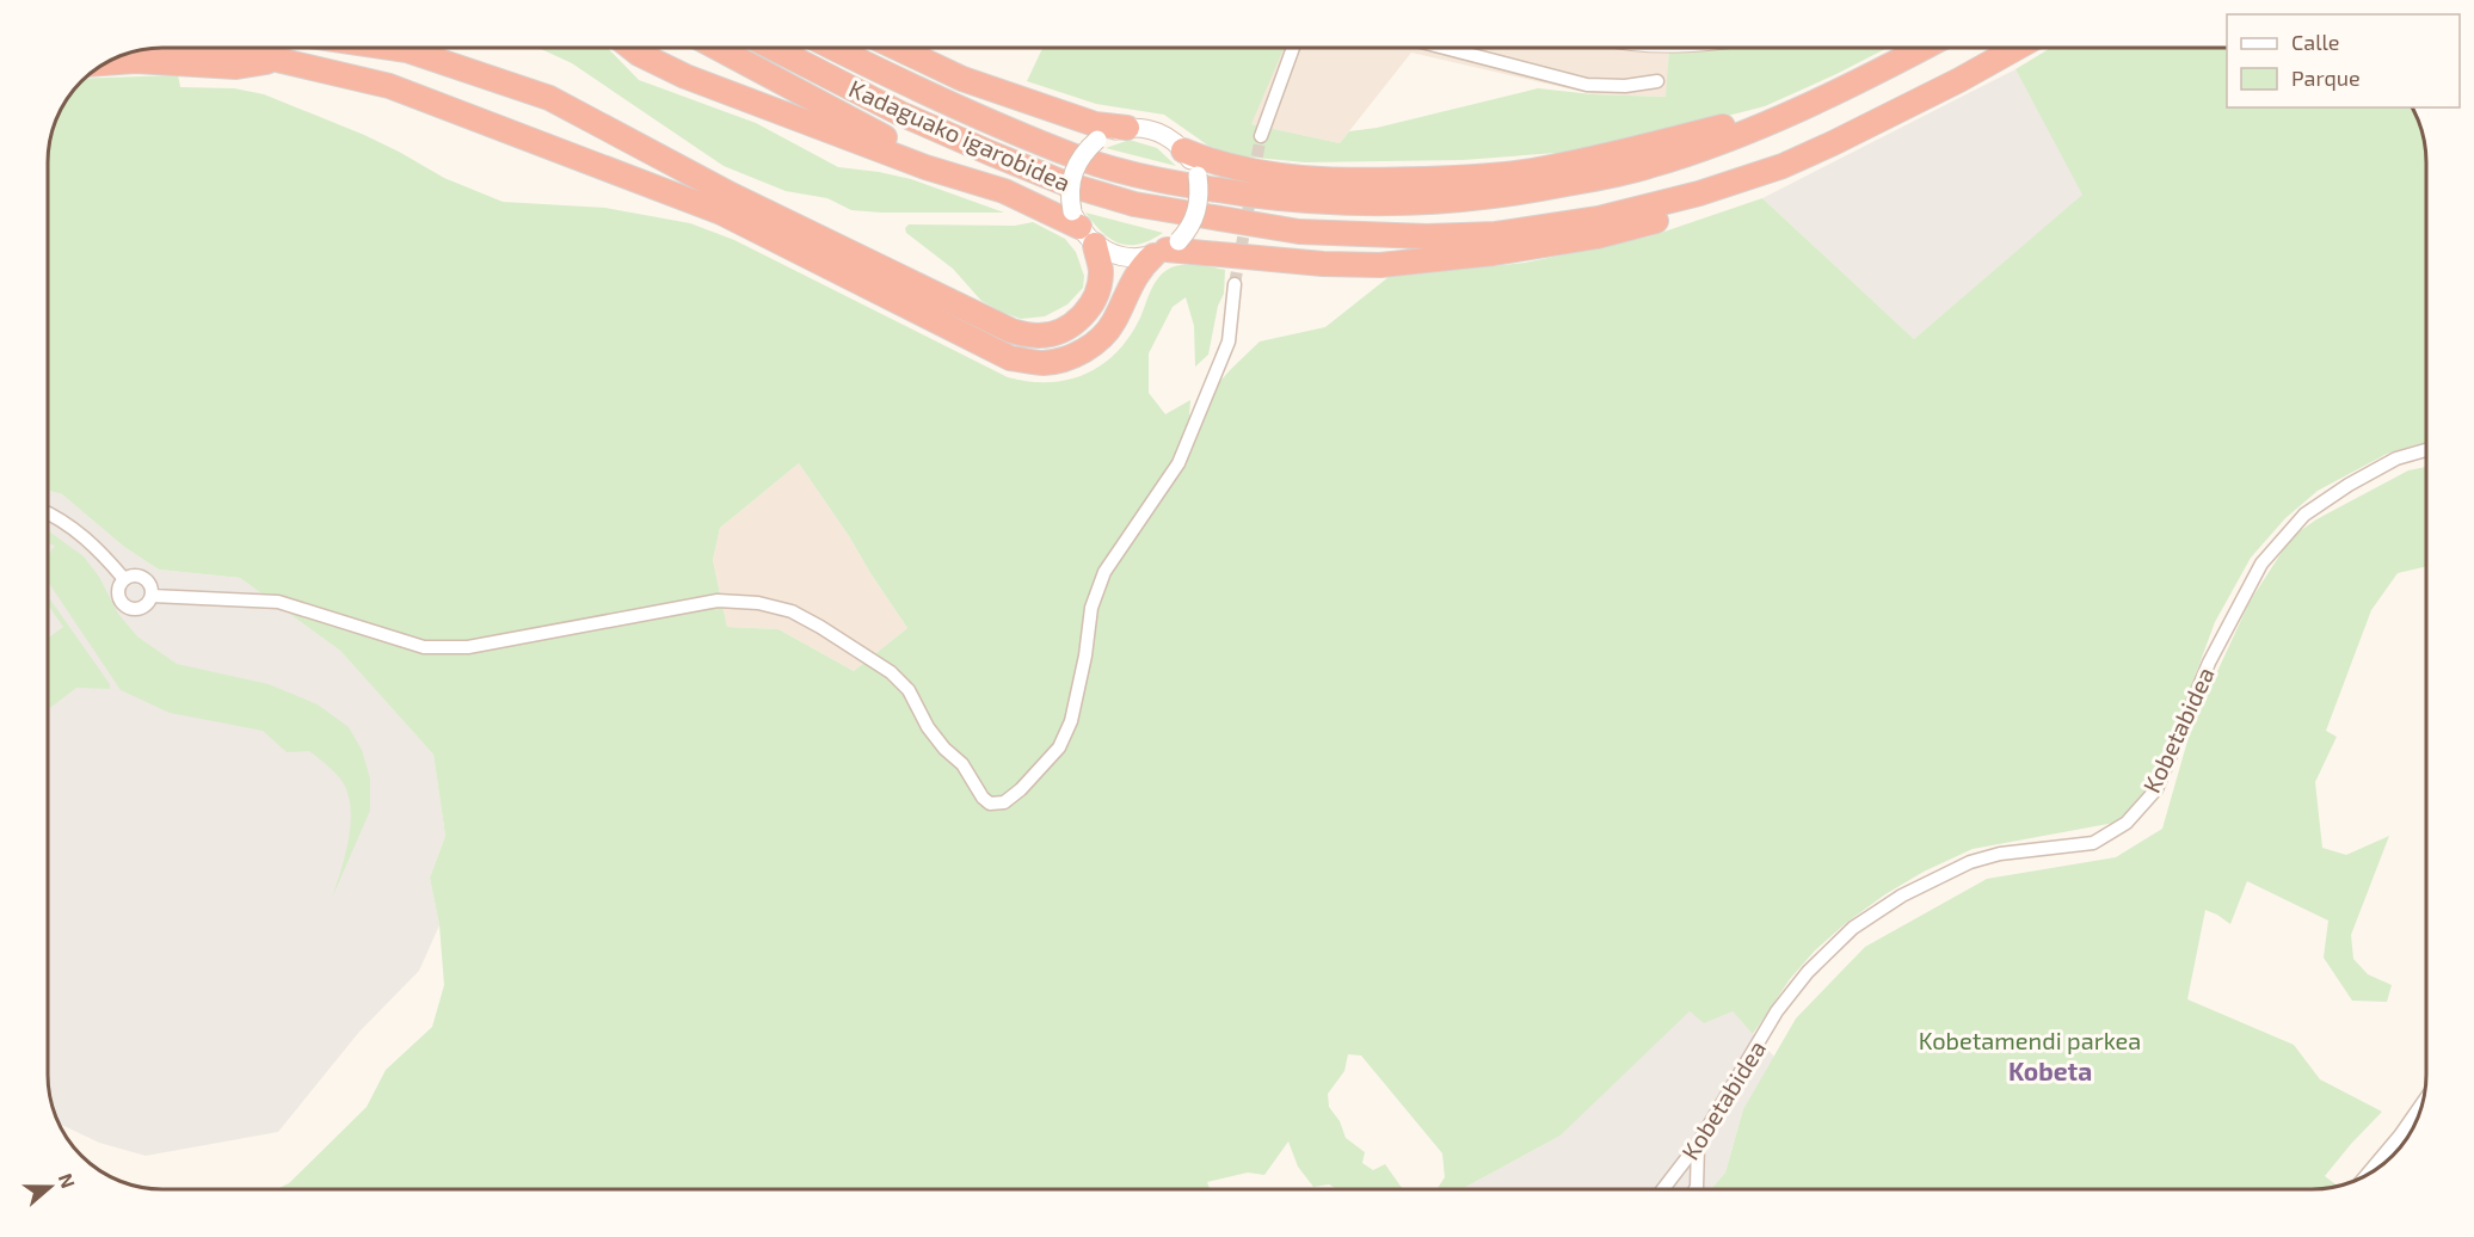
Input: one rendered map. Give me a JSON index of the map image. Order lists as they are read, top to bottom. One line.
{"streets":{"highway":["Kadaguako igarobidea"],"street":["Kobetabidea"]},"districts":["Kobeta"],"parks":["Kobetamendi parkea"],"legend":["Calle","Parque"],"north":"right"}
